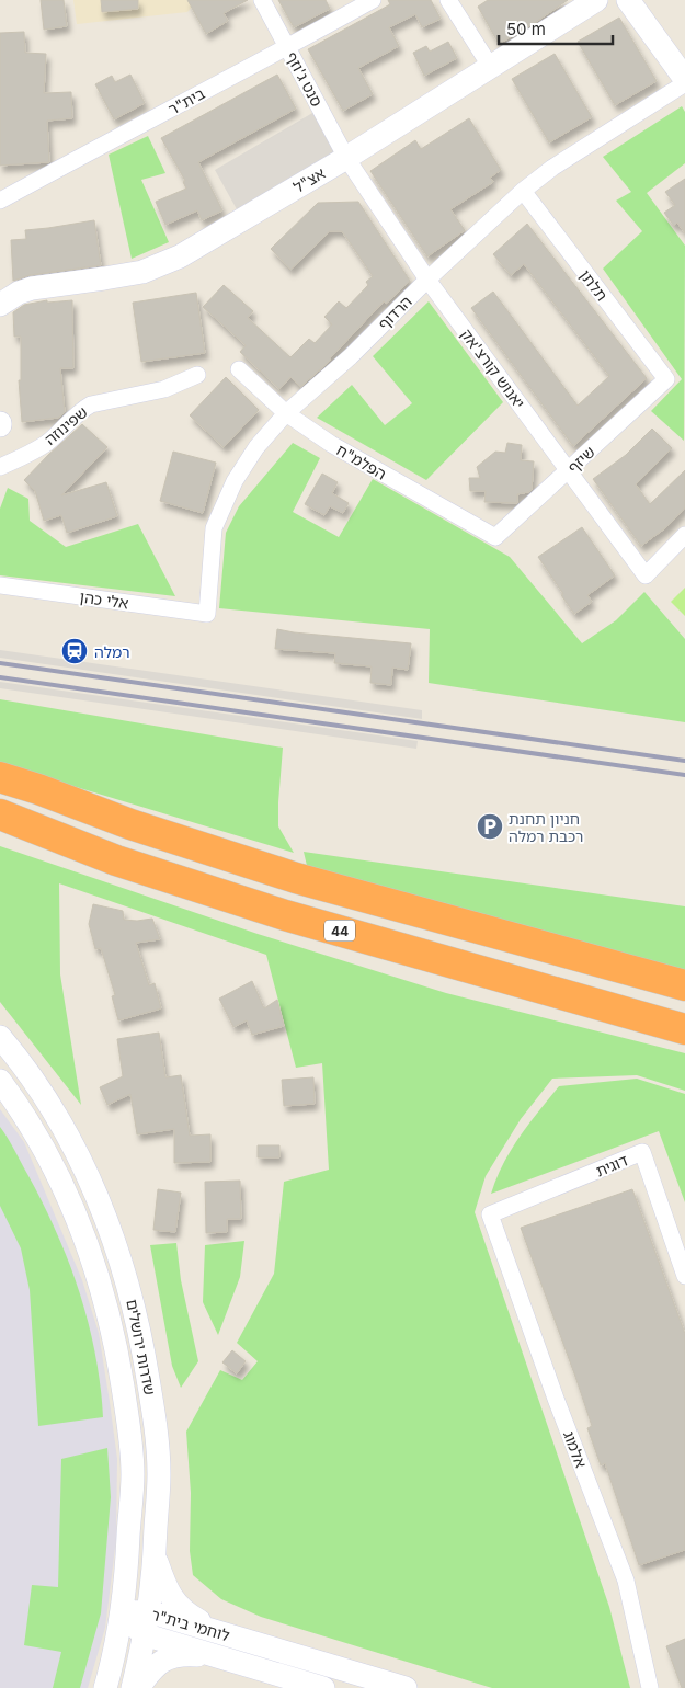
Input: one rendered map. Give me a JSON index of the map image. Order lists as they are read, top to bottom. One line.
{"streets":{"highway":["44"],"main road":["אצ\"ל","שדרות ירושלים","לוחמי בית\"ר"],"street":["סנט ג'וזף","בית\"ר","תלתן","הרדוף","יאנוש קורצ'אק","שפינוזה","שיזף","הפלמ\"ח","אלי כהן","דוגית","אלמוג"]},"crossings":[["סנט ג'וזף","בית\"ר"],["סנט ג'וזף","אצ\"ל"],["סנט ג'וזף","יאנוש קורצ'אק"],["אצ\"ל","יאנוש קורצ'אק"],["תלתן","הרדוף"],["תלתן","שיזף"],["הרדוף","יאנוש קורצ'אק"],["הרדוף","הפלמ\"ח"],["הרדוף","אלי כהן"],["יאנוש קורצ'אק","שיזף"],["שיזף","הפלמ\"ח"],["דוגית","אלמוג"],["שדרות ירושלים","לוחמי בית\"ר"]],"places":{"station":["רמלה"],"parking":["חניון תחנת רכבת רמלה"]},"scale_bar":"50 m"}
